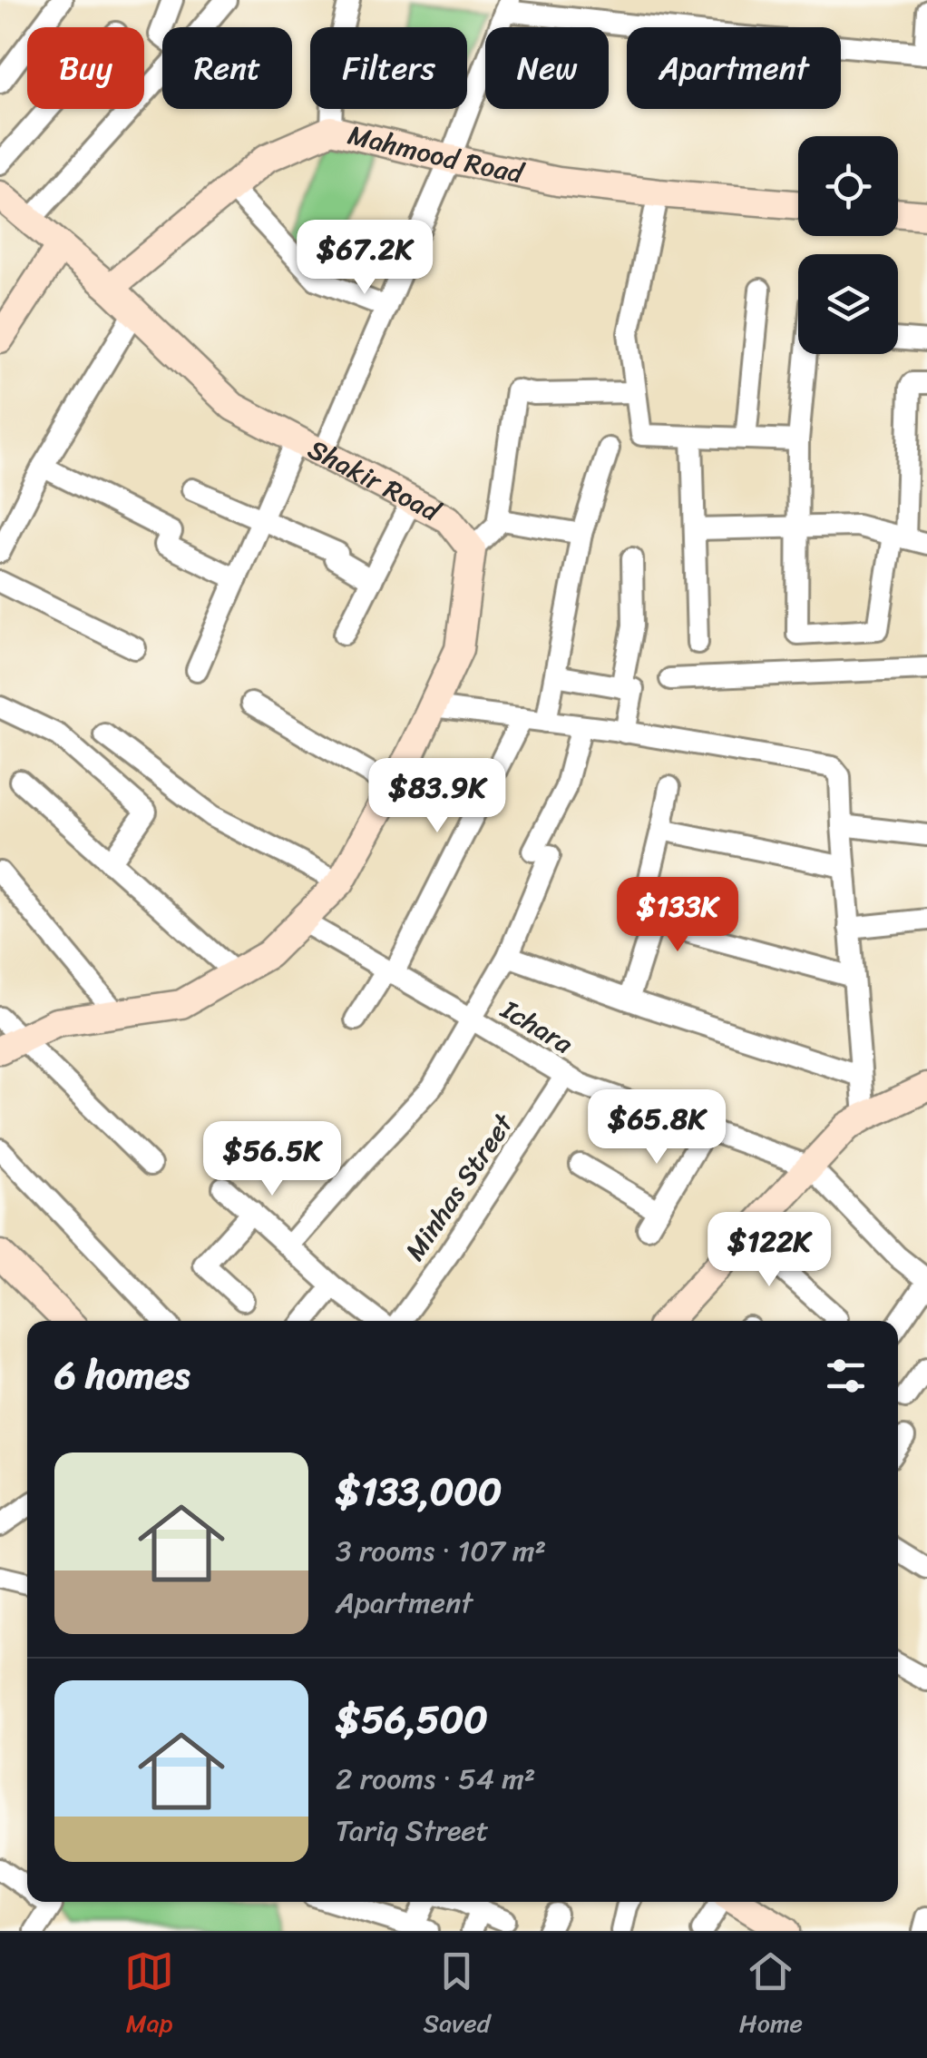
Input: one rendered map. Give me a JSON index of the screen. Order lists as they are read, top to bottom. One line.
{"streets":{"street":["Mahmood Road","Shakir Road","Ichara","Minhas Street"]},"crossings":[["Mahmood Road","Shakir Road"],["Ichara","Minhas Street"]],"page":{"chip":["Buy","Rent","Filters","New","Apartment"],"price":["$67.2K","$83.9K","$133K","$65.8K","$56.5K","$122K"],"heading":"6 homes","list":[{"name":"$133,000","note":"3 rooms · 107 m² · Apartment"},{"name":"$56,500","note":"2 rooms · 54 m² · Tariq Street"}],"tabs":["Map","Saved","Home"]}}
